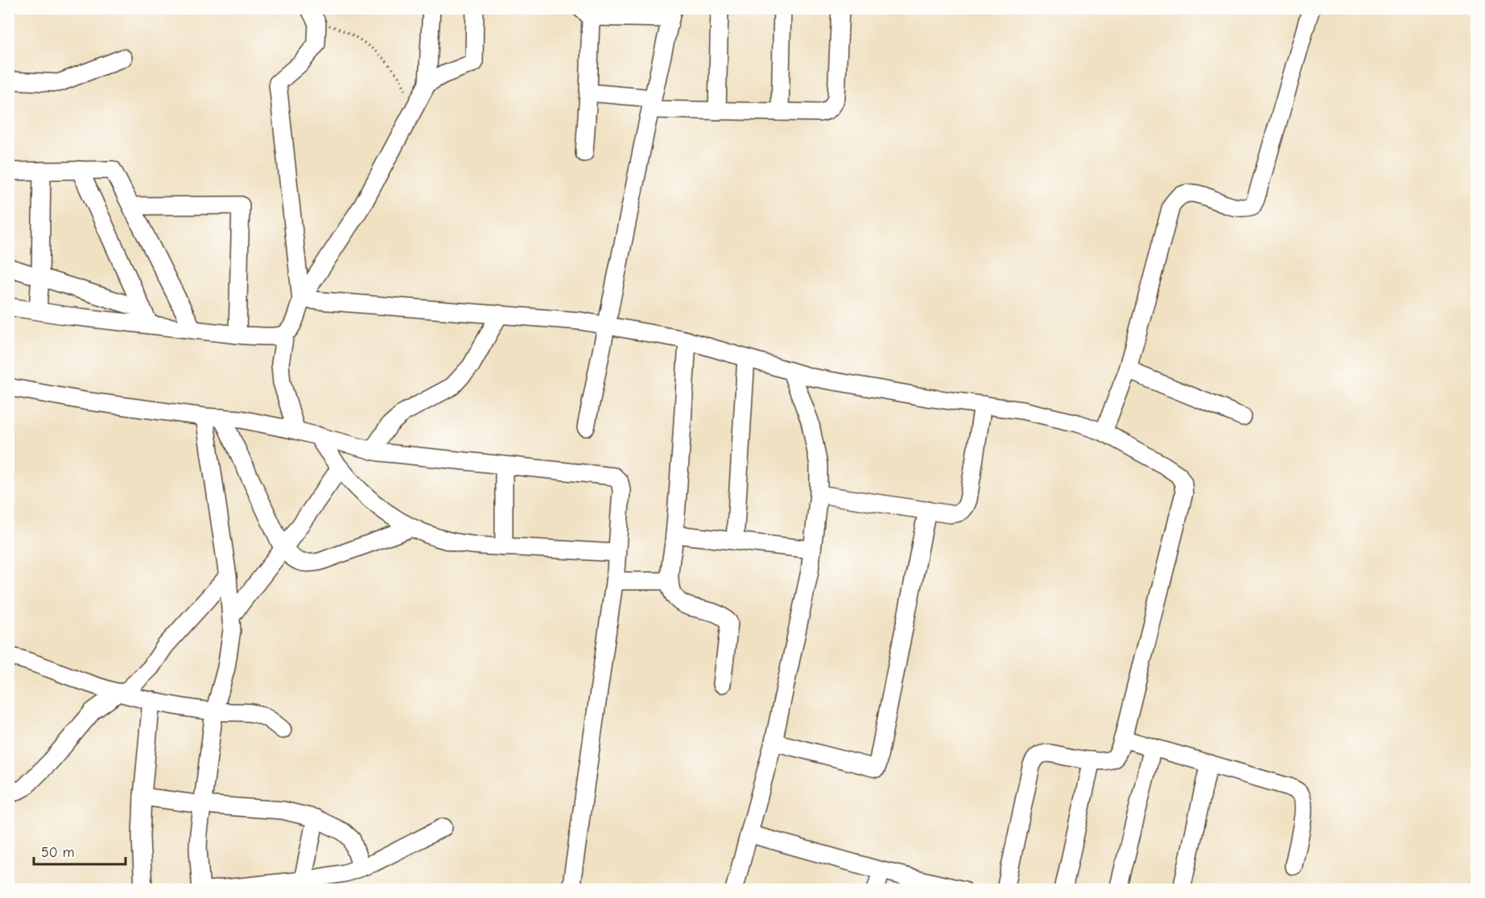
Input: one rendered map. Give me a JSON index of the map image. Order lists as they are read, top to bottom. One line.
{"scale_bar":"50 m"}
